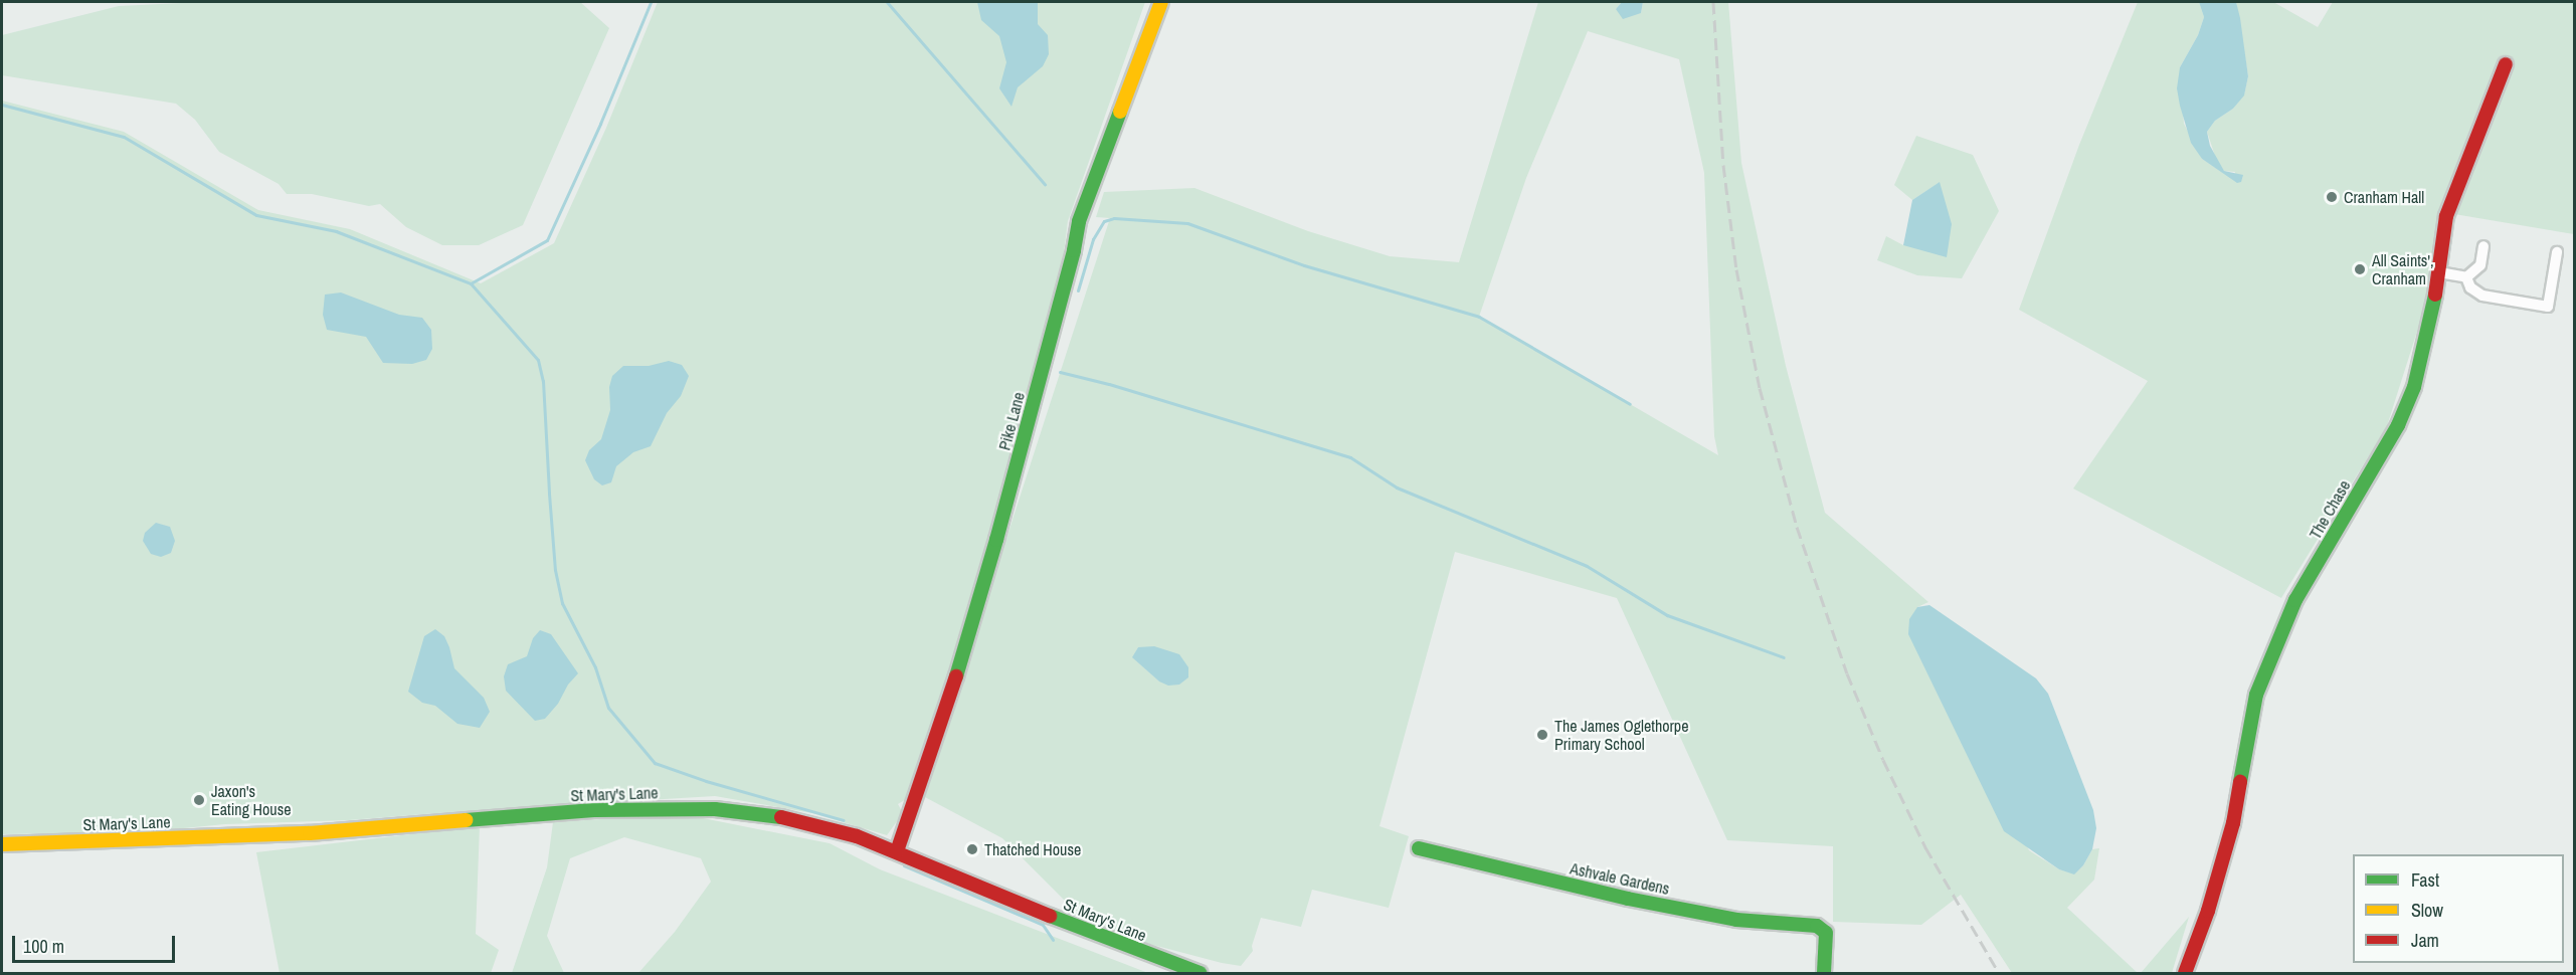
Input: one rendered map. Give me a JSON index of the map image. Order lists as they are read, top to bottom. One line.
{"streets":{"street":["Pike Lane","The Chase","St Mary's Lane","Ashvale Gardens"]},"crossings":[["Pike Lane","St Mary's Lane"]],"places":["Cranham Hall","All Saints', Cranham","The James Oglethorpe Primary School","Jaxon's Eating House","Thatched House"],"legend":["Fast","Slow","Jam"],"scale_bar":"100 m"}
